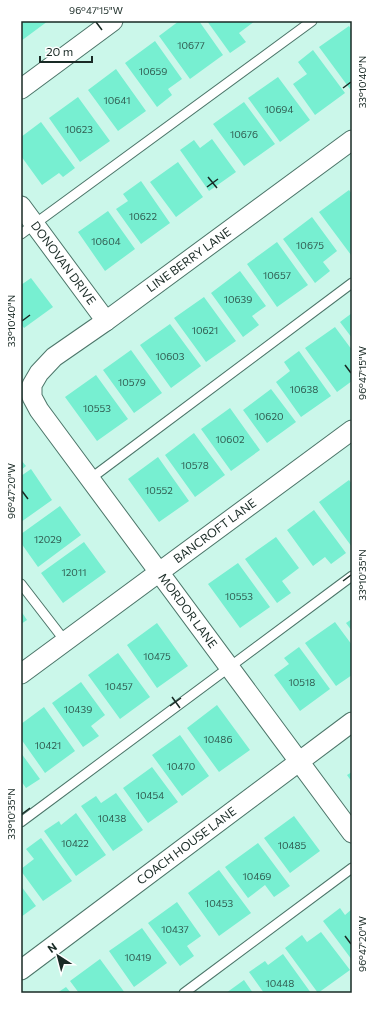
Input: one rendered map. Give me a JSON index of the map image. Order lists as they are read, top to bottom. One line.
{"streets":{"street":["LINE BERRY LANE","DONOVAN DRIVE","BANCROFT LANE","MORDOR LANE","COACH HOUSE LANE"]},"crossings":[["LINE BERRY LANE","DONOVAN DRIVE"],["LINE BERRY LANE","MORDOR LANE"],["BANCROFT LANE","MORDOR LANE"],["MORDOR LANE","COACH HOUSE LANE"]],"house_numbers":["10677","10659","10641","10694","10623","10676","10622","10604","10675","10657","10639","10621","10603","10579","10638","10553","10620","10602","10578","10552","12029","12011","10553","10475","10518","10457","10439","10486","10421","10470","10454","10438","10422","10485","10469","10453","10437","10419","10448"],"scale_bar":"20 m","north":"top left","coordinates":["96°47'15\"W","33°10'40\"N","96°47'20\"W","33°10'35\"N"]}
